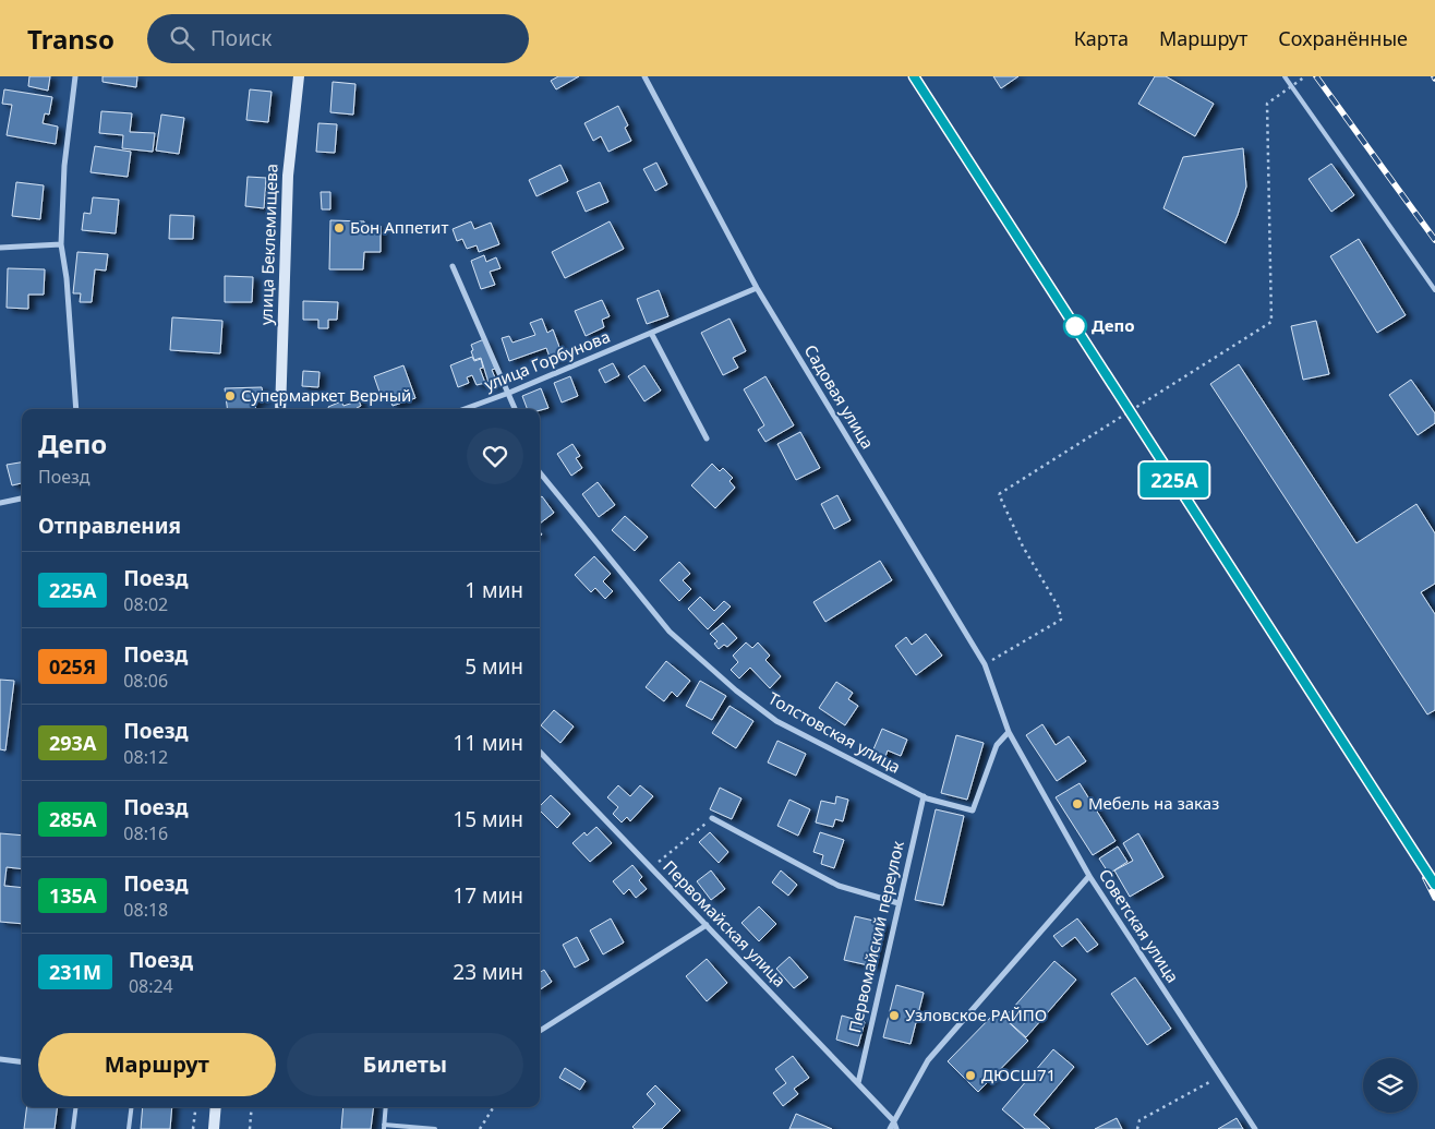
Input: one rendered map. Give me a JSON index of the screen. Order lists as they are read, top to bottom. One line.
{"streets":{"main road":["улица Беклемищева"],"street":["улица Горбунова","Садовая улица","Толстовская улица","Первомайская улица","Советская улица","Первомайский переулок"]},"crossings":[["улица Горбунова","Садовая улица"],["Садовая улица","Толстовская улица"],["Садовая улица","Советская улица"],["Толстовская улица","Советская улица"],["Толстовская улица","Первомайский переулок"],["Первомайская улица","Первомайский переулок"]],"places":["Бон Аппетит","Депо","Супермаркет Верный","Мебель на заказ","Узловское РАЙПО","ДЮСШ71"],"page":{"header":"Transo","search":"Поиск","nav":["Карта","Маршрут","Сохранённые"],"on_map":"225А","heading":[["Депо","Поезд"],"Отправления"],"list":[{"mark":"225А","name":"Поезд","note":"08:02","value":"1 мин"},{"mark":"025Я","name":"Поезд","note":"08:06","value":"5 мин"},{"mark":"293А","name":"Поезд","note":"08:12","value":"11 мин"},{"mark":"285А","name":"Поезд","note":"08:16","value":"15 мин"},{"mark":"135А","name":"Поезд","note":"08:18","value":"17 мин"},{"mark":"231М","name":"Поезд","note":"08:24","value":"23 мин"}],"buttons":["Маршрут","Билеты"]}}
